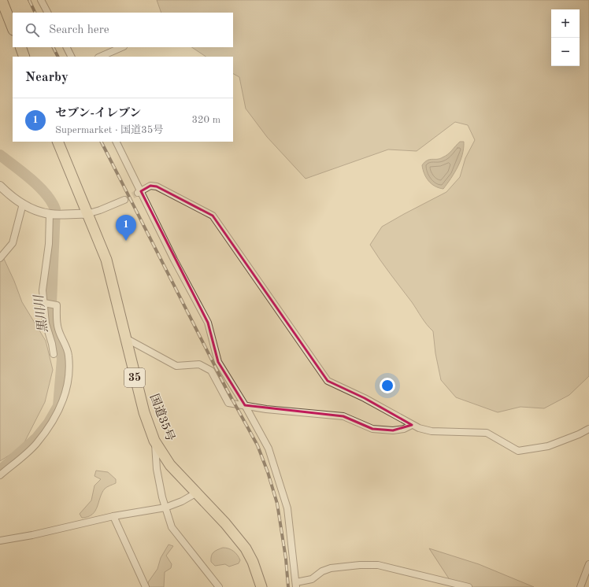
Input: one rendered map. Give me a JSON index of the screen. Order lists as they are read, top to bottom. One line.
{"streets":{"highway":["35","国道35号"]},"water":["黒川川"],"page":{"map_buttons":["+","−"],"search":"Search here","heading":"Nearby","list":[{"mark":"1","name":"セブン-イレブン","note":"Supermarket · 国道35号","value":"320 m"}],"pins":"1"}}
